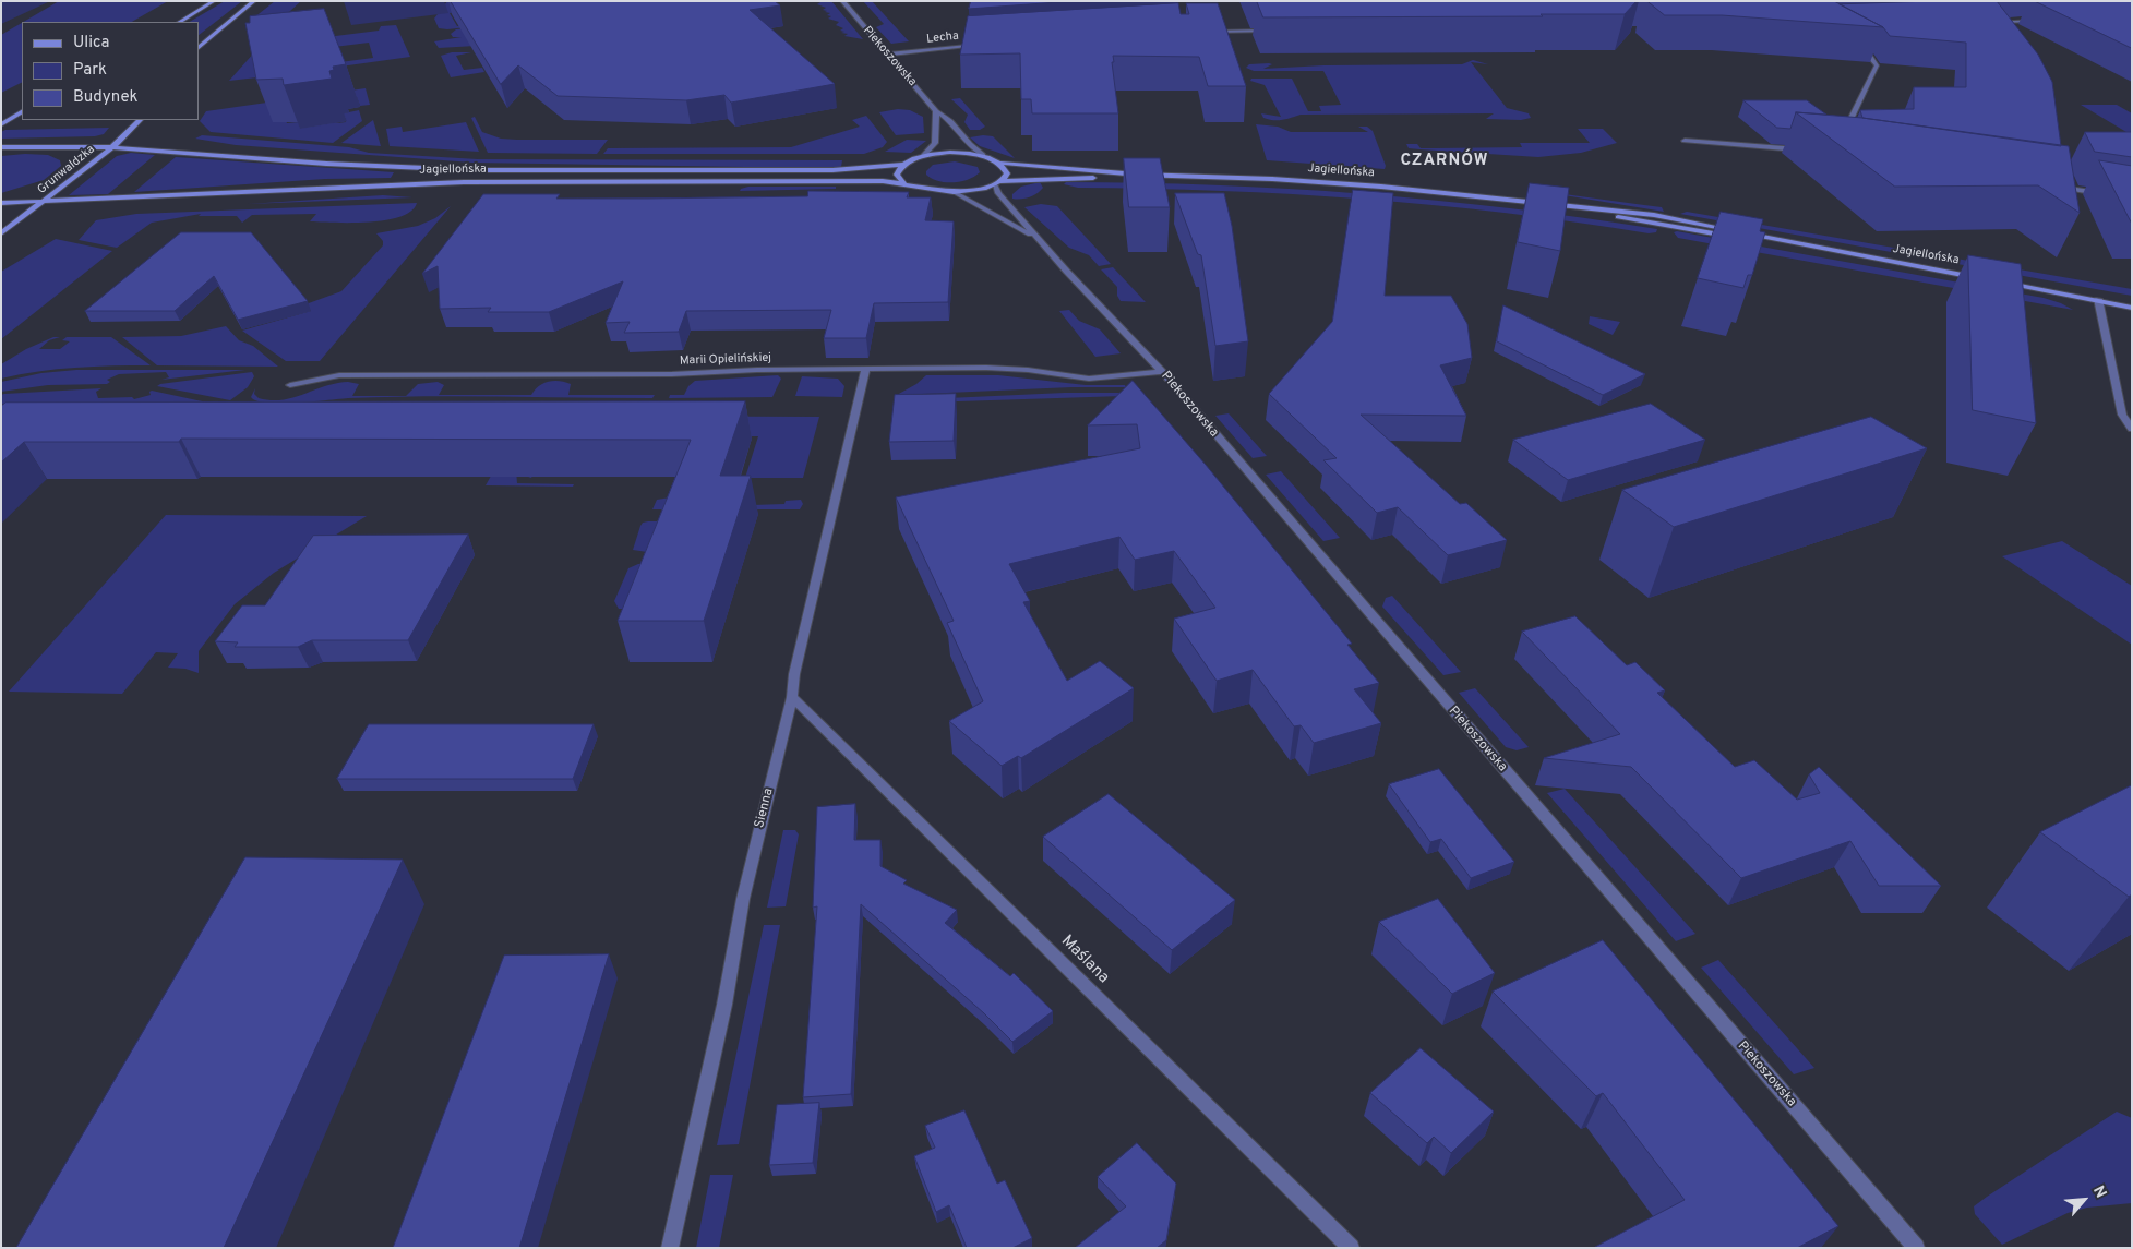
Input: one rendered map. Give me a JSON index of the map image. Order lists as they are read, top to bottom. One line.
{"streets":{"street":["Lecha","Piekoszowska","Grunwaldzka","Jagiellońska","Marii Opielińskiej","Sienna","Maślana"]},"crossings":[["Lecha","Piekoszowska"],["Piekoszowska","Jagiellońska"],["Piekoszowska","Marii Opielińskiej"],["Grunwaldzka","Jagiellońska"],["Marii Opielińskiej","Sienna"],["Sienna","Maślana"]],"districts":["CZARNÓW"],"legend":["Ulica","Park","Budynek"],"north":"top right"}
